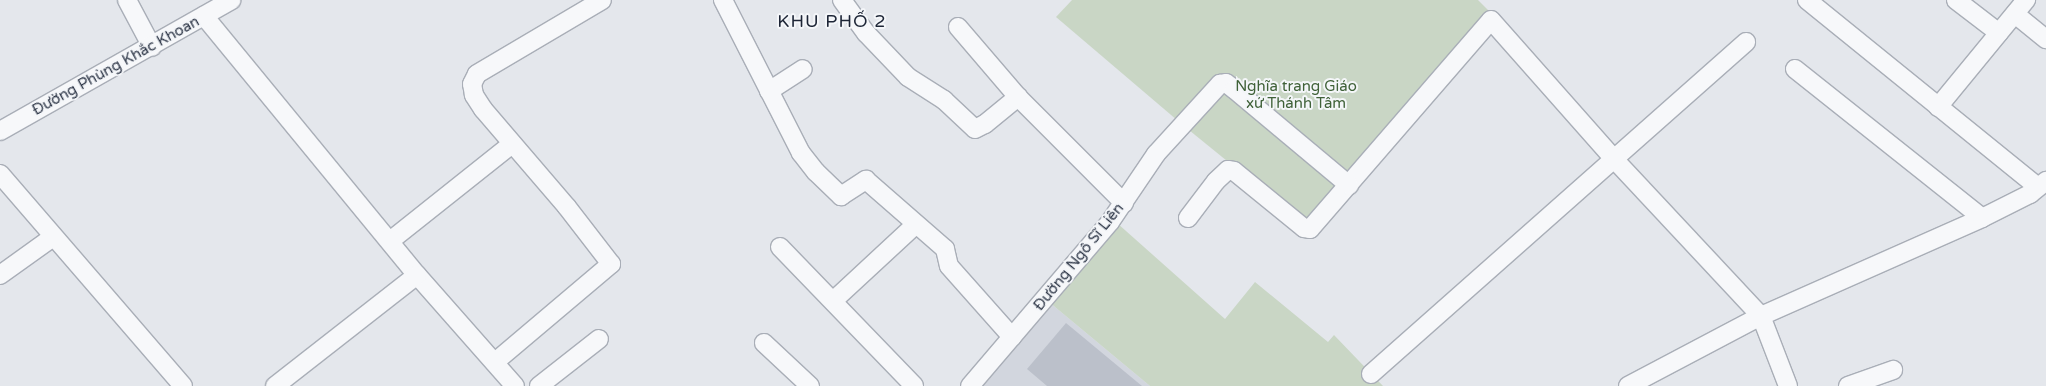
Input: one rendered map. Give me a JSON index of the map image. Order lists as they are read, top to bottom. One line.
{"streets":{"street":["Đường Phùng Khắc Khoan","Đường Ngô Sĩ Liên"]},"districts":["KHU PHỐ 2"],"parks":["Nghĩa trang Giáo xứ Thánh Tâm"]}
